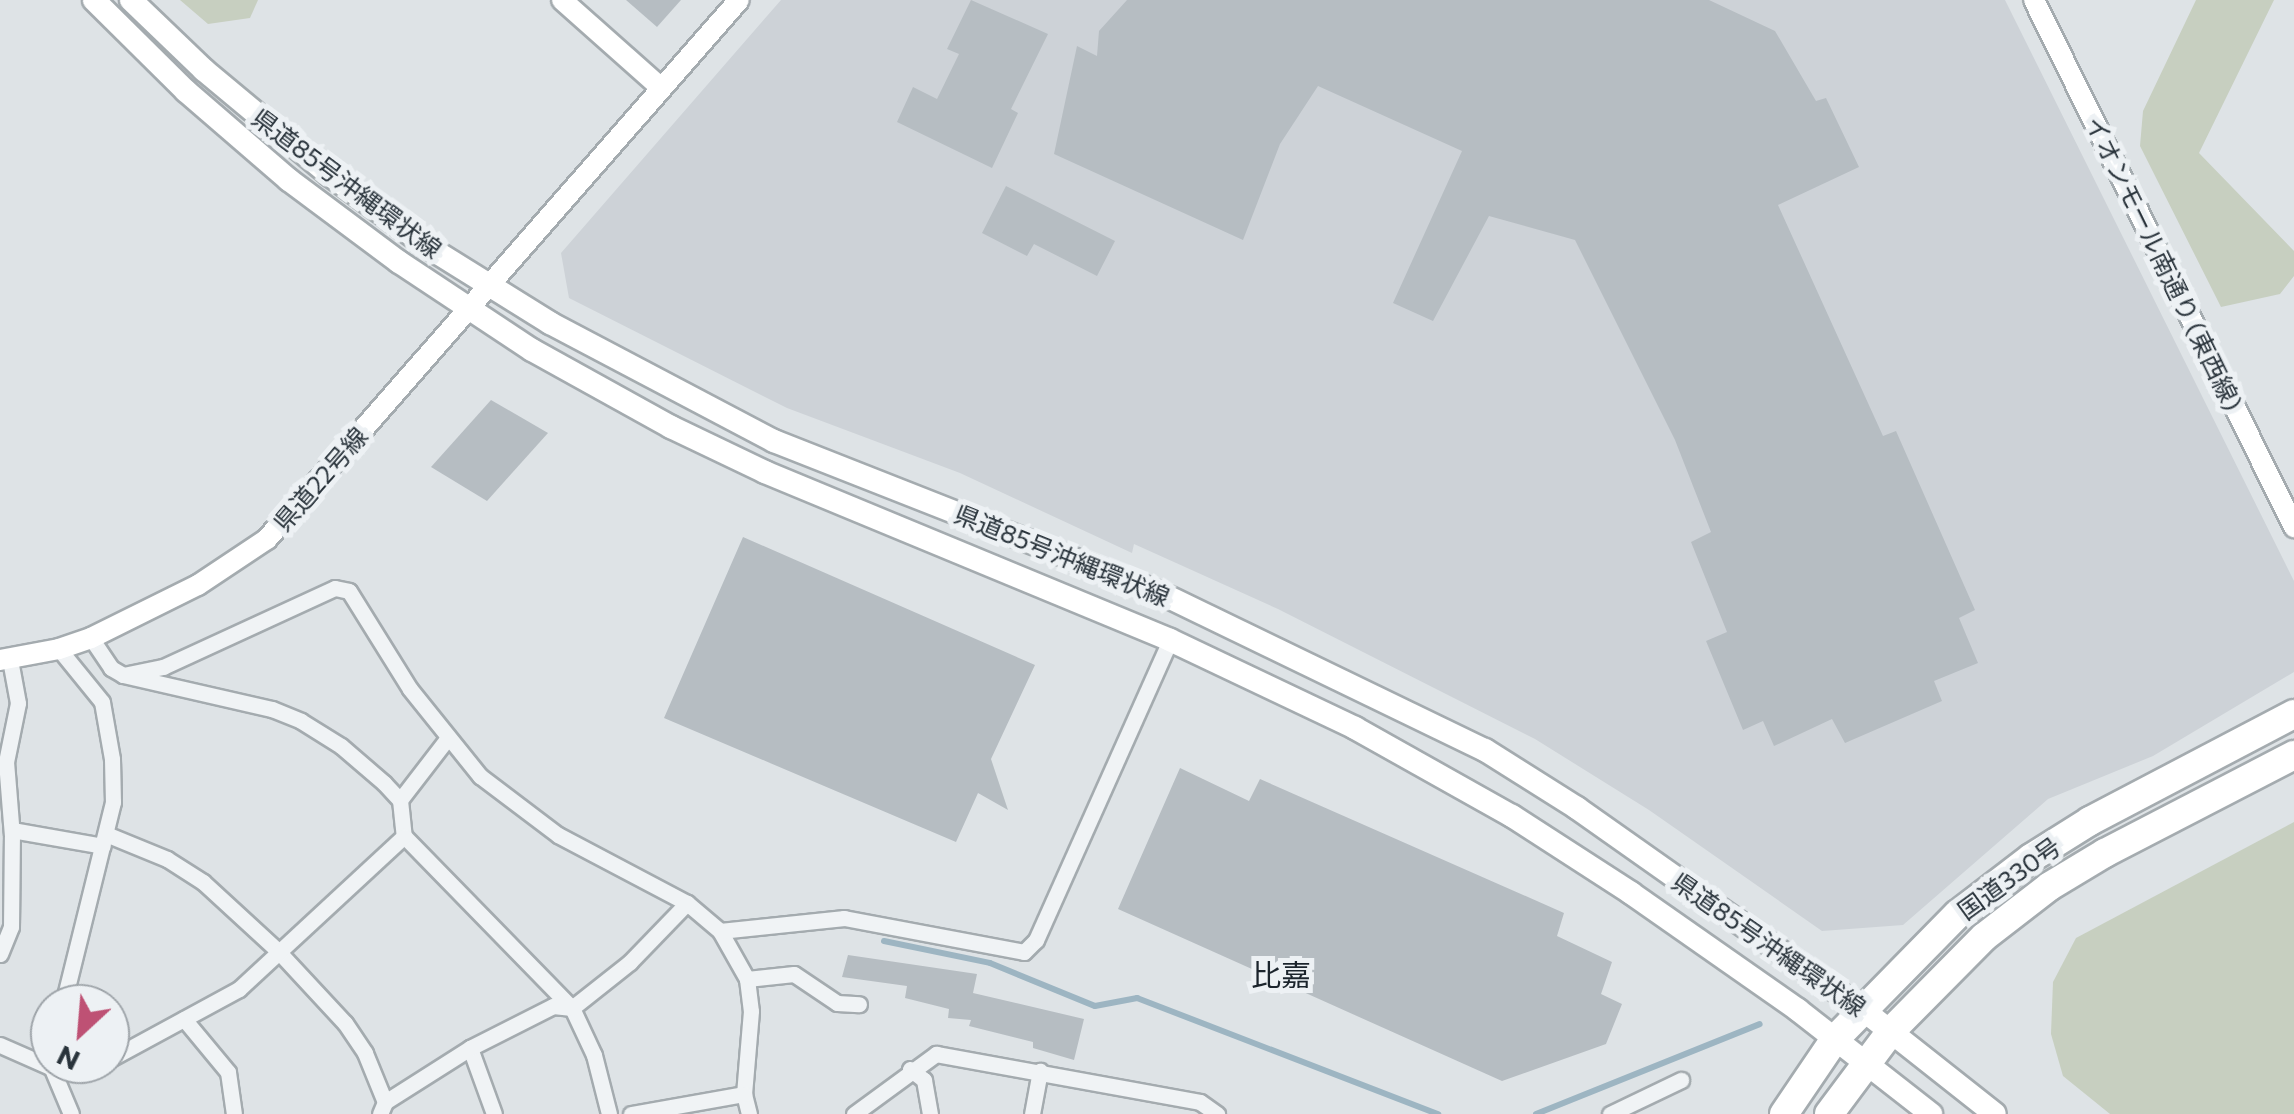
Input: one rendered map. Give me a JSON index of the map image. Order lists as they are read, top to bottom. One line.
{"streets":{"highway":["国道330号"],"main road":["県道85号沖縄環状線"],"street":["イオンモール南通り (東西線)","県道22号線"]},"crossings":[["県道85号沖縄環状線","県道22号線"],["県道85号沖縄環状線","国道330号"]],"districts":["比嘉"],"north":"bottom left"}
